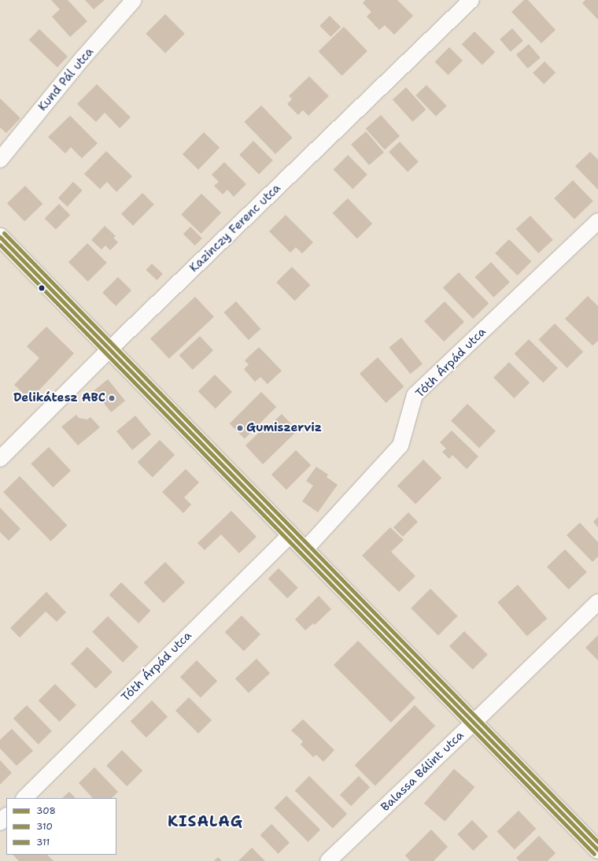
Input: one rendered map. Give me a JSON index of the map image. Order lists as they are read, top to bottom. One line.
{"streets":{"street":["Kund Pál utca","Kazinczy Ferenc utca","Tóth Árpád utca","Balassa Bálint utca"]},"districts":["KISALAG"],"places":["Delikátesz ABC","Gumiszerviz"],"lines":["transit line 311","transit line 308","transit line 310"],"legend":["308","310","311"]}
